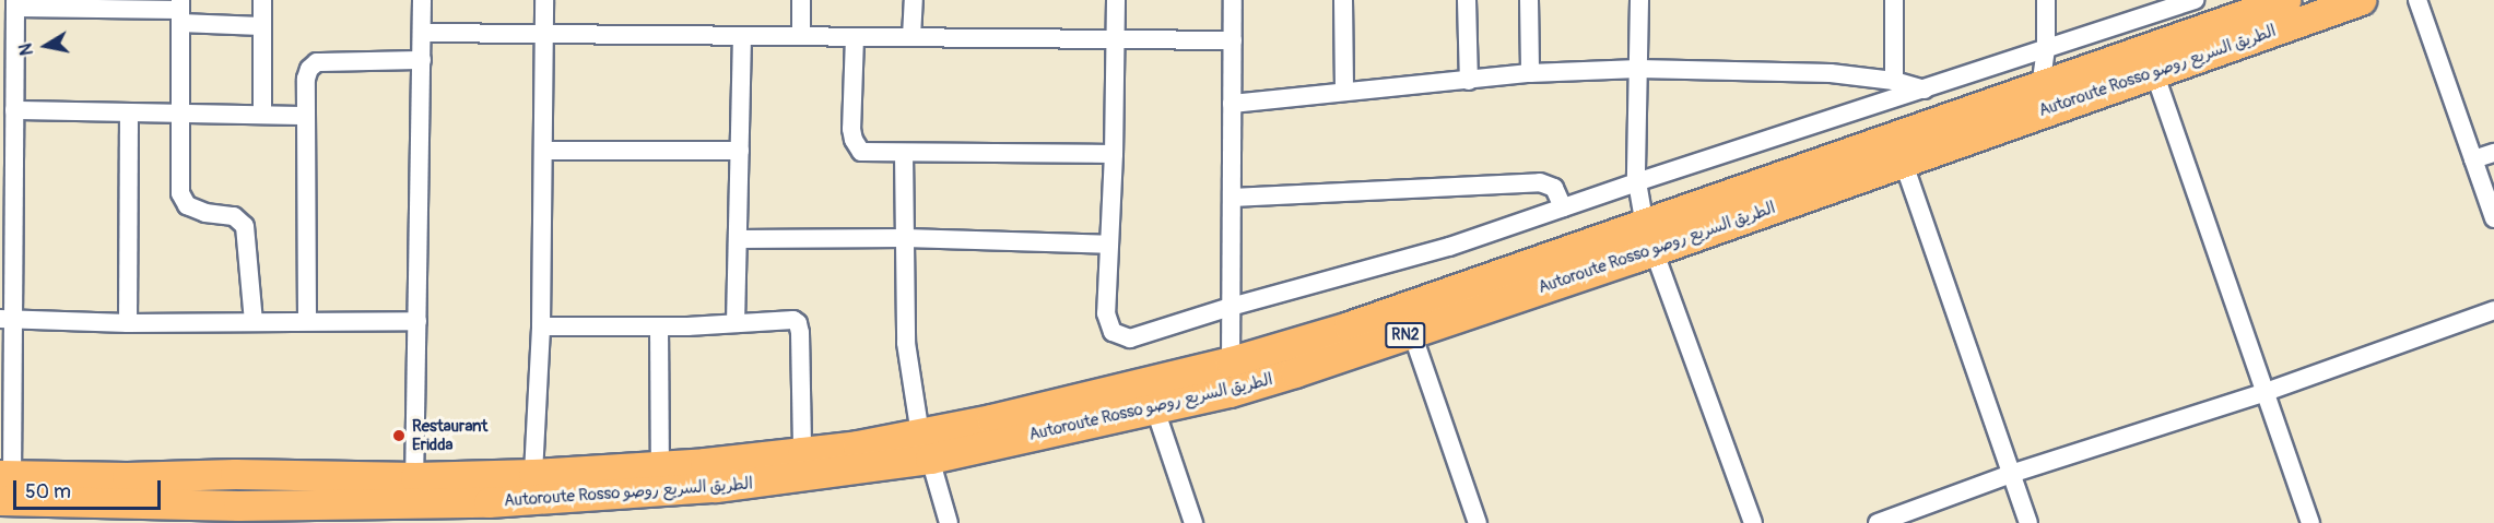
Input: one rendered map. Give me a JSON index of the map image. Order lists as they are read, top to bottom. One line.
{"streets":{"highway":["Autoroute Rosso الطريق السريع روصو","RN2"]},"places":["Restaurant Eridda"],"scale_bar":"50 m","north":"left"}
